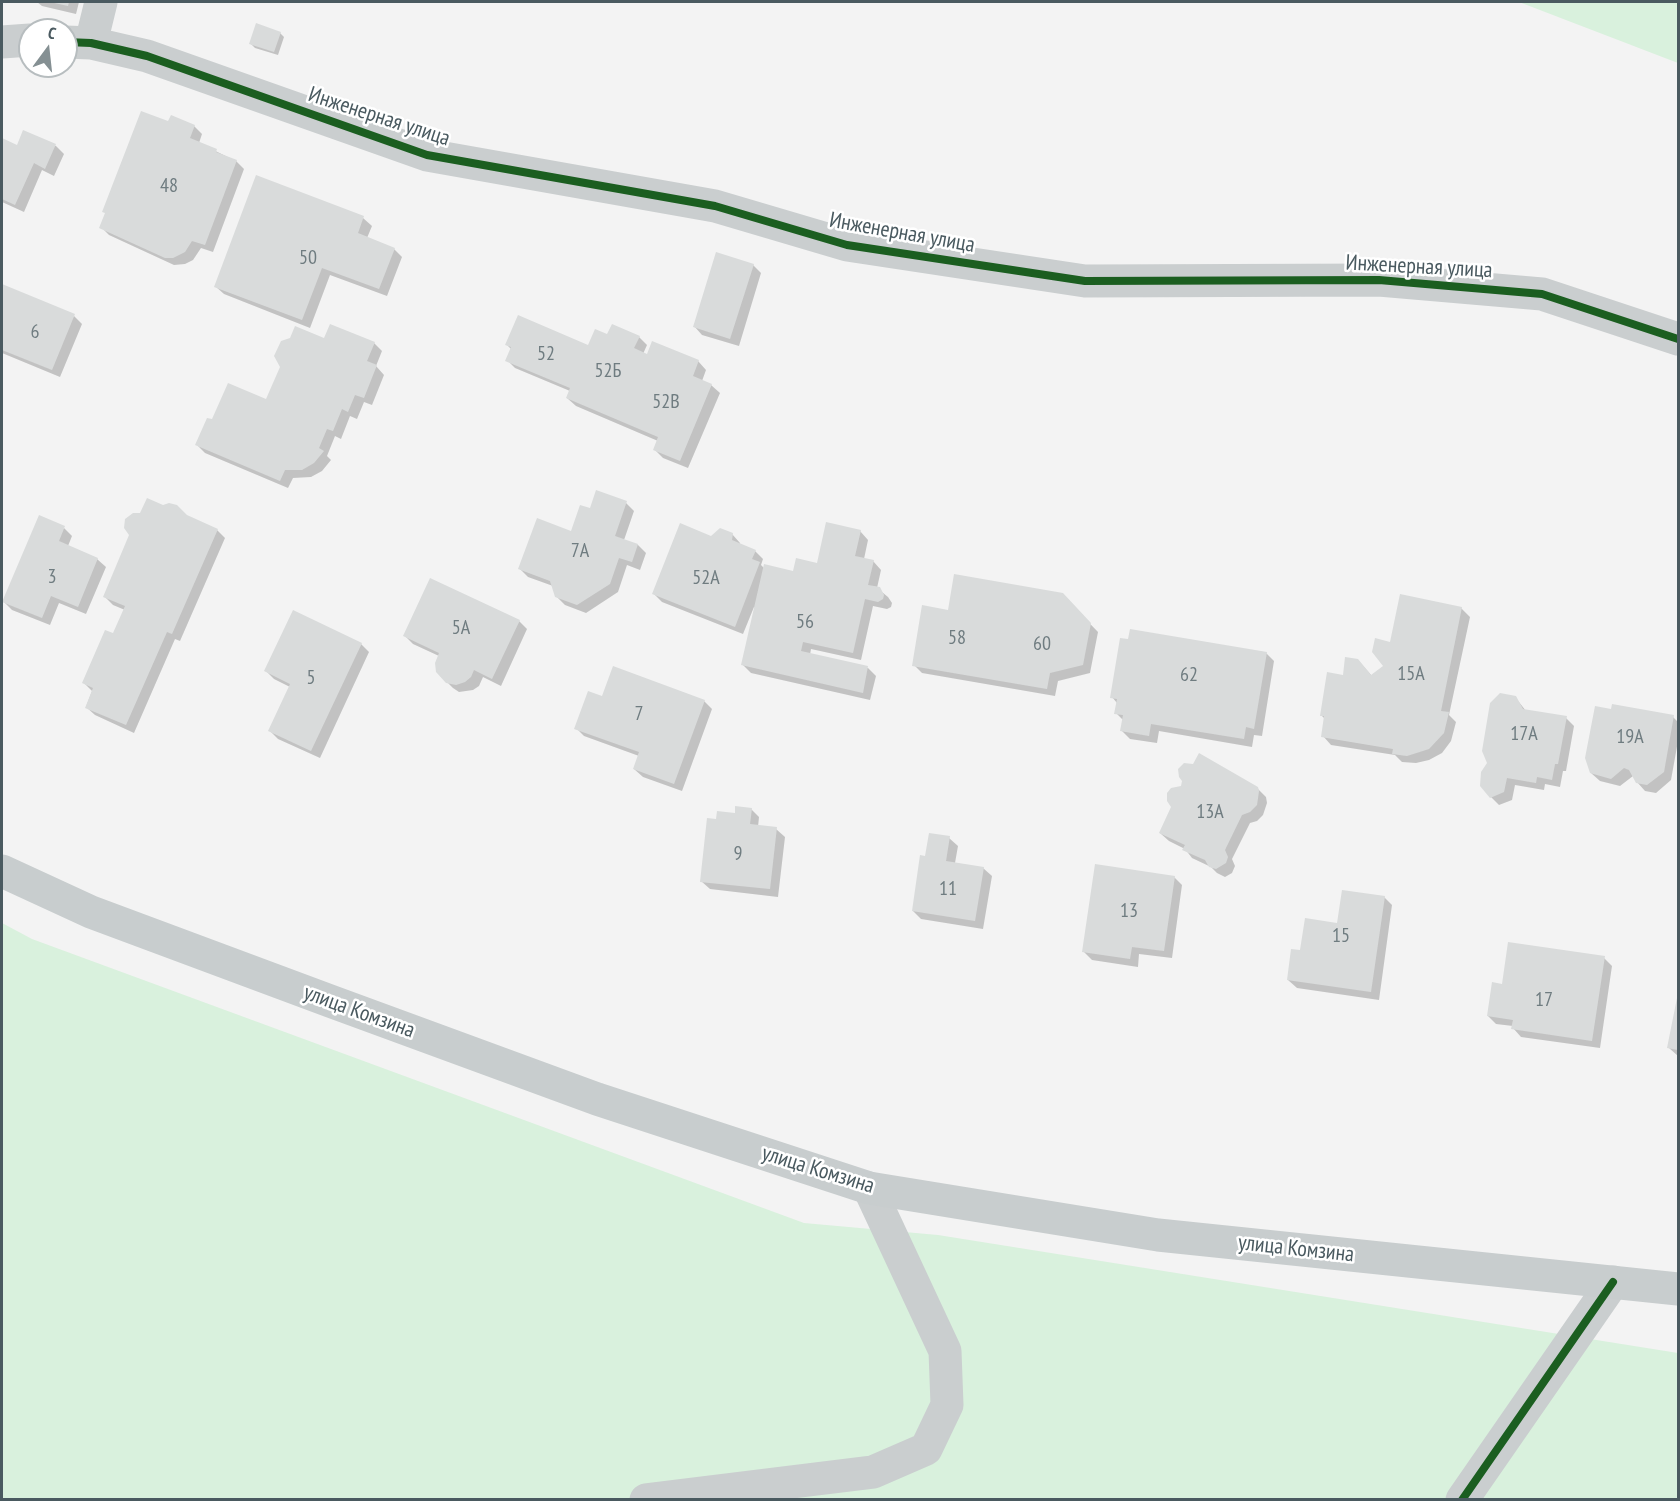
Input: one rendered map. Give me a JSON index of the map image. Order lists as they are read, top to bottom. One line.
{"streets":{"main road":["улица Комзина"],"street":["Инженерная улица"]},"house_numbers":["48","50","6","52","52Б","52В","7А","3","52А","56","5А","58","60","15А","62","5","7","17А","19А","13А","9","11","13","15","17"],"north":"top"}
